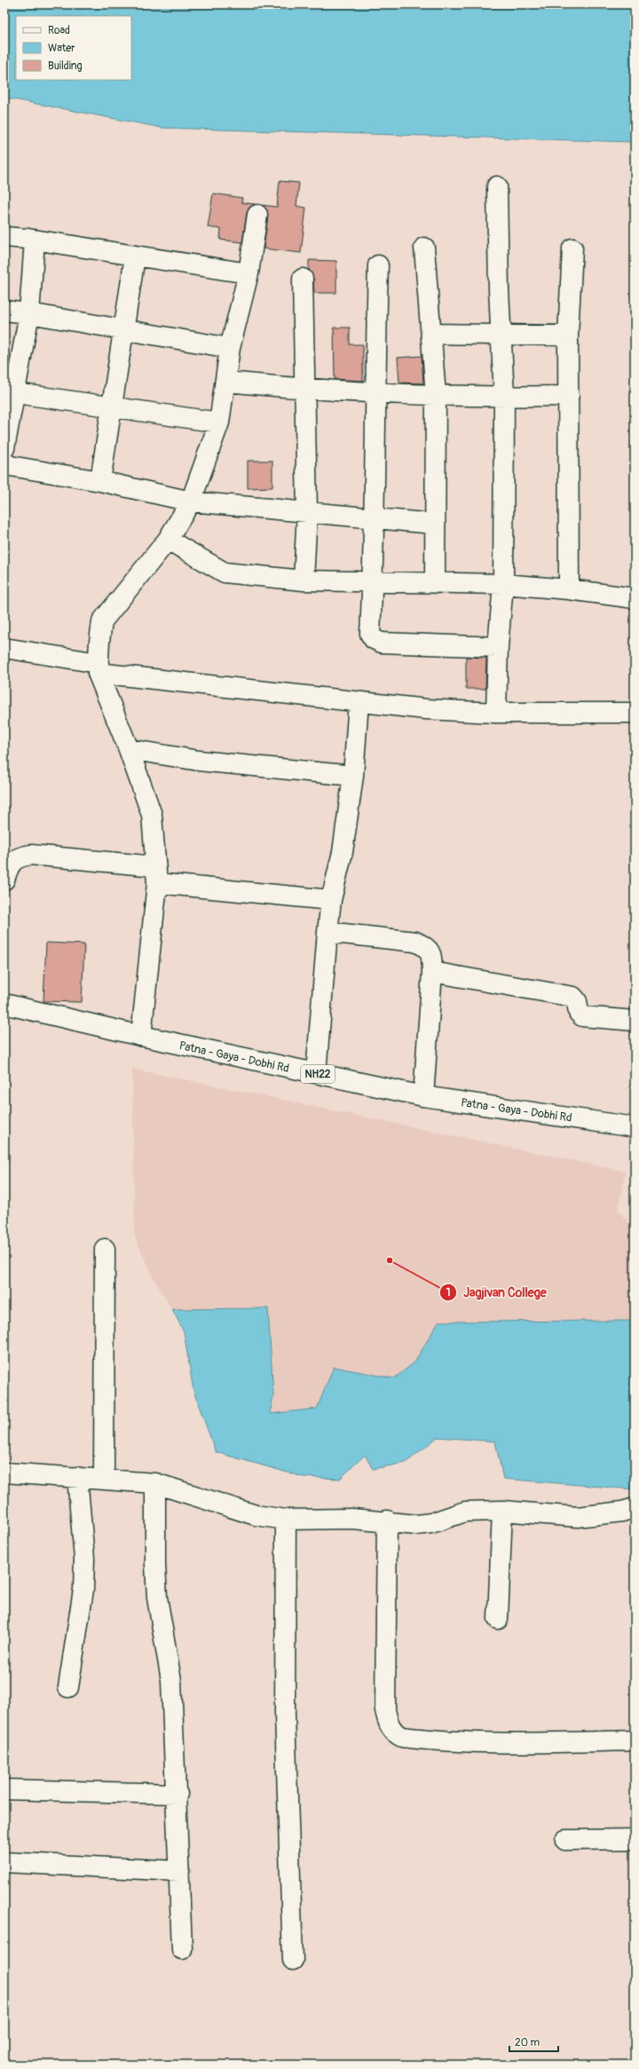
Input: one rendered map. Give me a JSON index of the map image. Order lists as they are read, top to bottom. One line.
{"streets":{"street":["Patna - Gaya - Dobhi Rd","NH22"]},"places":["Jagjivan College"],"legend":["Road","Water","Building"],"scale_bar":"20 m"}
